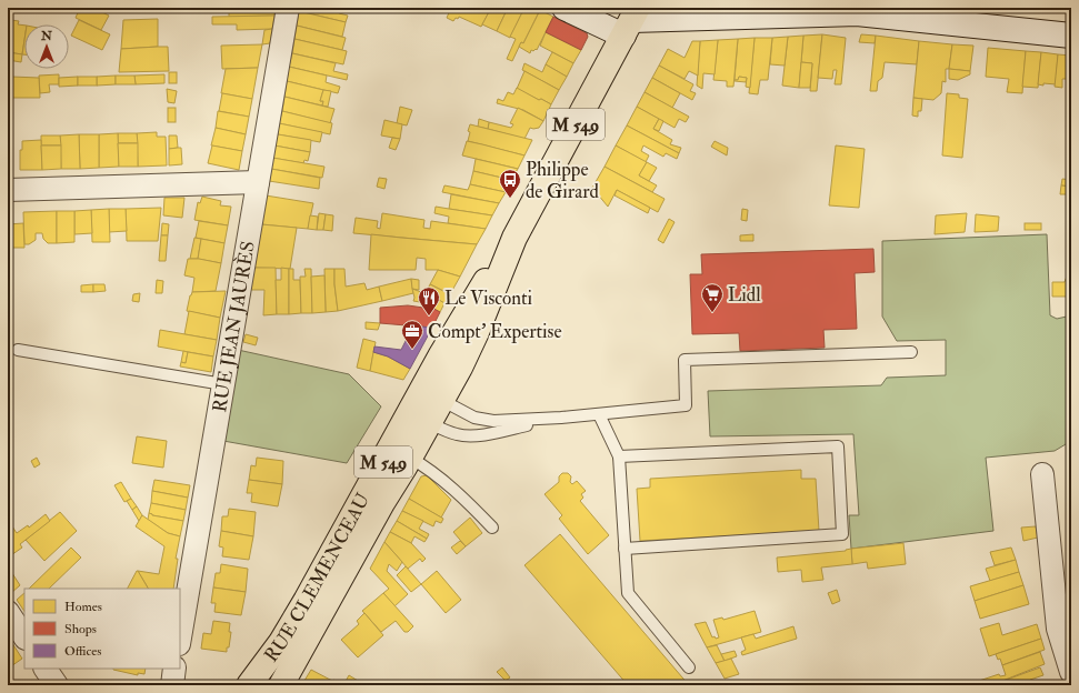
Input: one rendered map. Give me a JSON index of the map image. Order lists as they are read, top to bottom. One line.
{"streets":{"main road":["M 549","RUE CLEMENCEAU"],"street":["RUE JEAN JAURÈS"]},"places":{"bus stop":["Philippe de Girard"],"supermarket":["Lidl"],"restaurant":["Le Visconti"],"office":["Compt' Expertise"]},"legend":["Homes","Shops","Offices"],"north":"top"}
